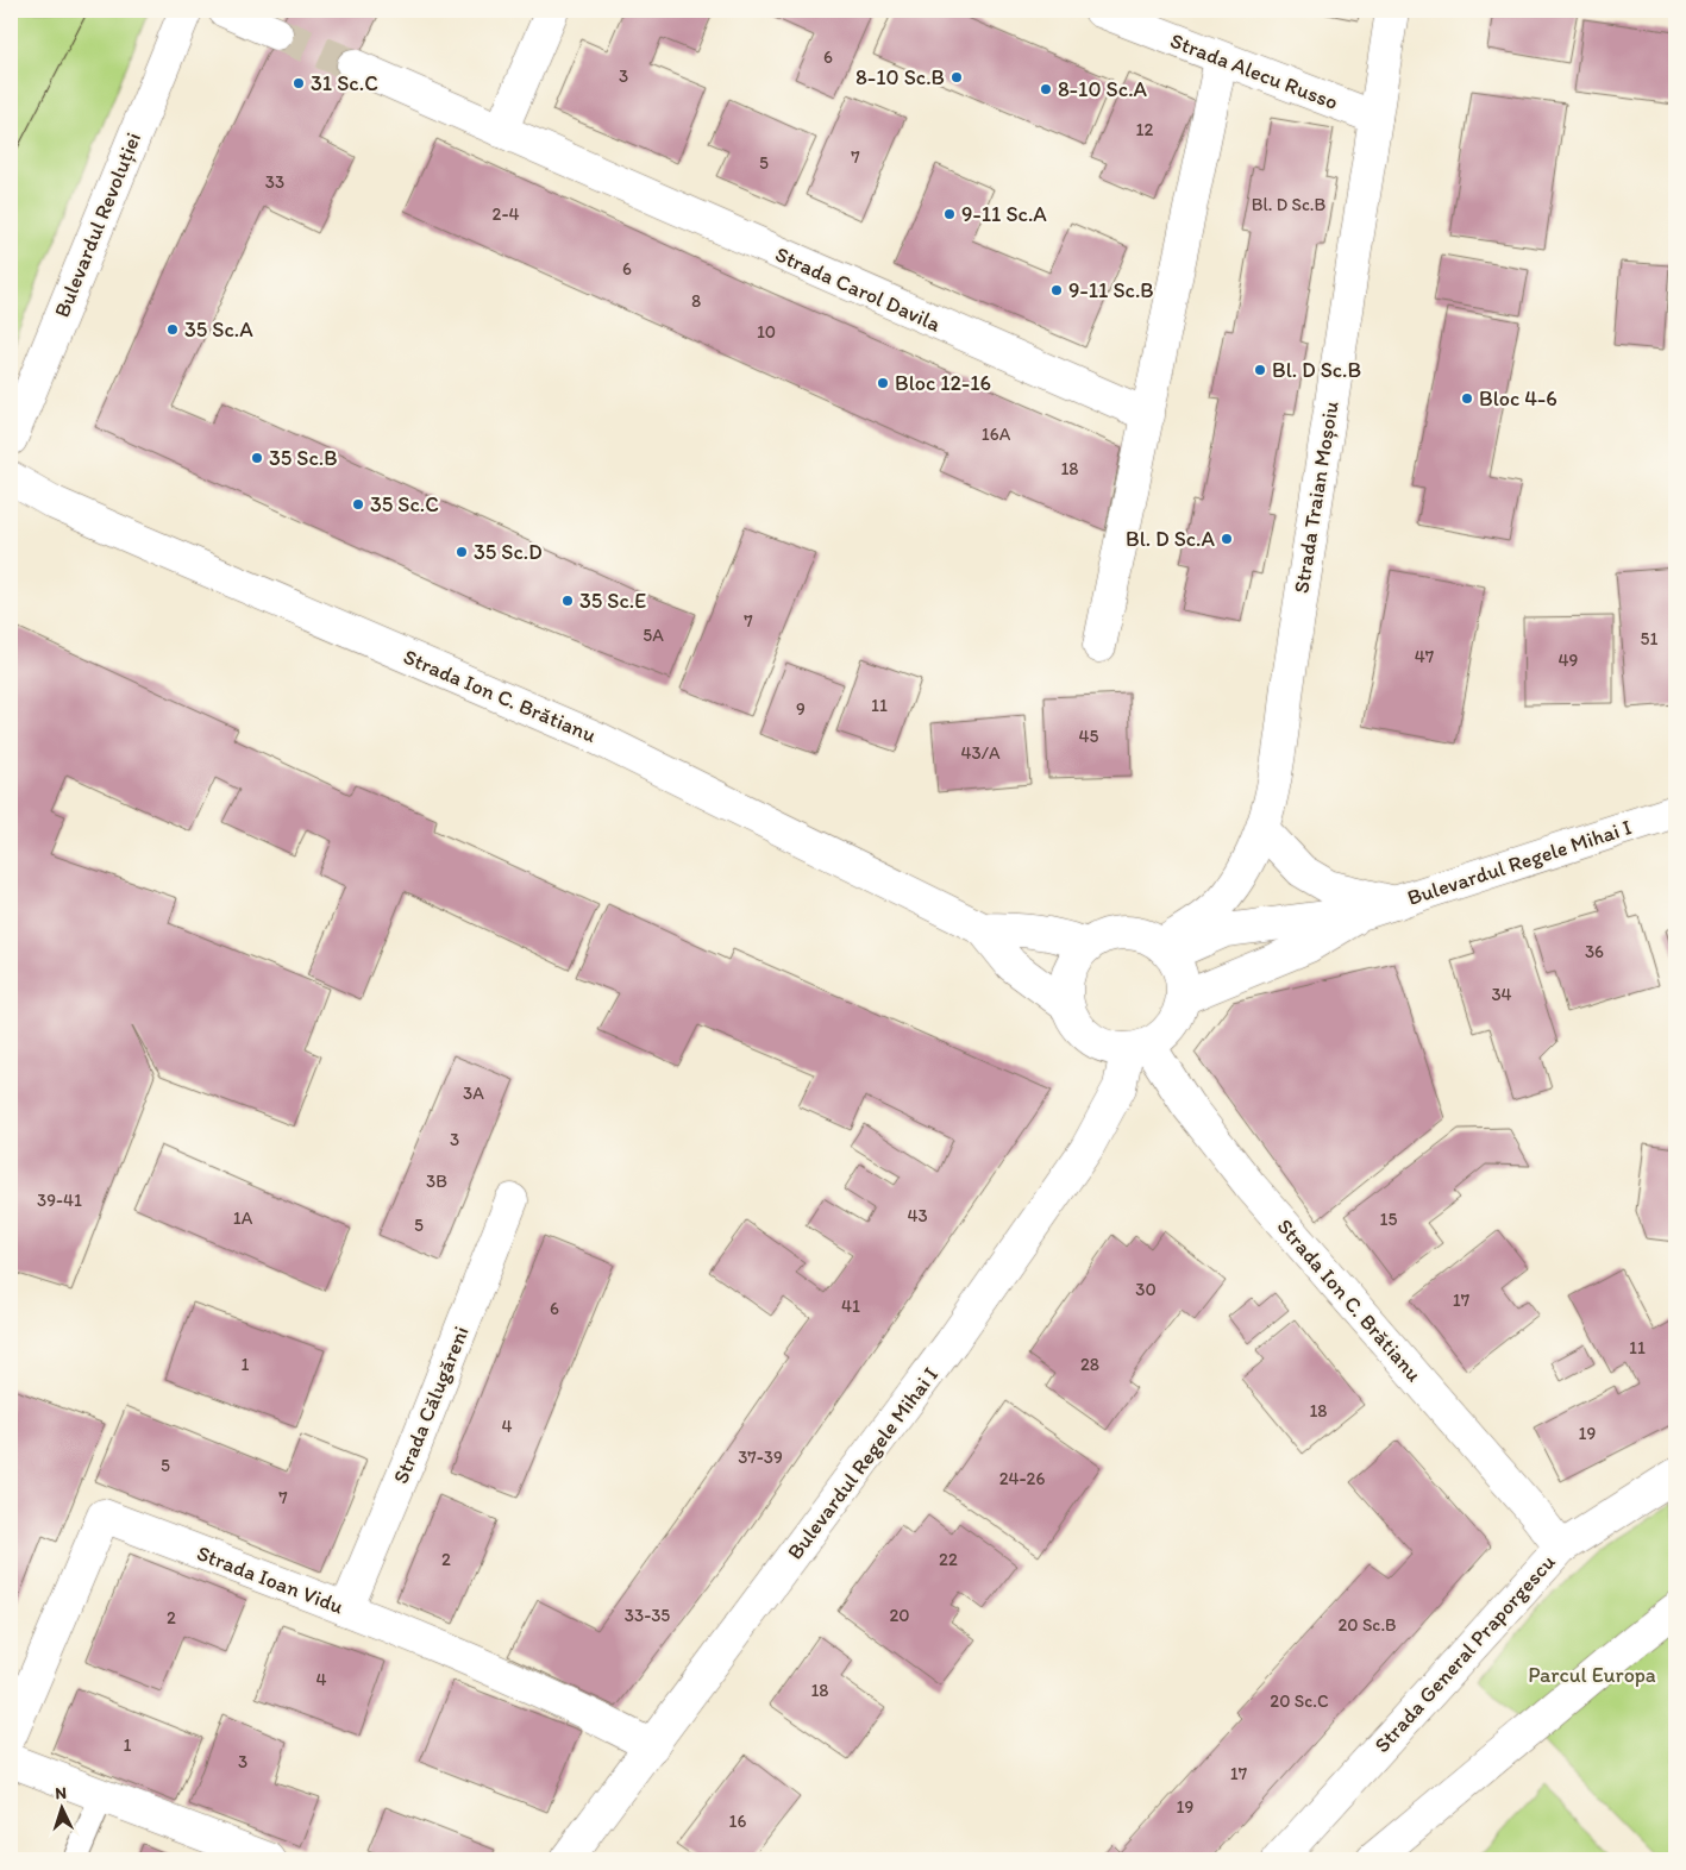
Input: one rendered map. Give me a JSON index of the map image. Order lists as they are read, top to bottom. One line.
{"streets":{"street":["Strada Alecu Russo","Bulevardul Revoluției","Strada Carol Davila","Strada Traian Moșoiu","Strada Ion C. Brătianu","Bulevardul Regele Mihai I","Strada Călugăreni","Strada Ioan Vidu","Strada General Praporgescu"]},"crossings":[["Strada Alecu Russo","Strada Traian Moșoiu"],["Strada Traian Moșoiu","Strada Ion C. Brătianu"],["Strada Traian Moșoiu","Bulevardul Regele Mihai I"],["Strada Ion C. Brătianu","Bulevardul Regele Mihai I"],["Strada Ion C. Brătianu","Strada General Praporgescu"],["Bulevardul Regele Mihai I","Strada Ioan Vidu"],["Strada Călugăreni","Strada Ioan Vidu"]],"parks":["Parcul Europa"],"places":["8-10 Sc.B","31 Sc.C","8-10 Sc.A","9-11 Sc.A","9-11 Sc.B","35 Sc.A","Bl. D Sc.B","Bloc 12-16","Bloc 4-6","35 Sc.B","35 Sc.C","Bl. D Sc.A","35 Sc.D","35 Sc.E"],"house_numbers":["6","3","12","7","5","33","Bl. D Sc.B","2-4","6","8","10","16A","18","7","5A","51","47","49","11","9","45","43/A","36","34","3A","3","3B","39-41","43","1A","15","5","30","17","41","6","11","1","28","18","4","19","37-39","5","24-26","7","2","22","33-35","20","2","20 Sc.B","4","18","20 Sc.C","1","3","17","19","16"],"north":"top"}
